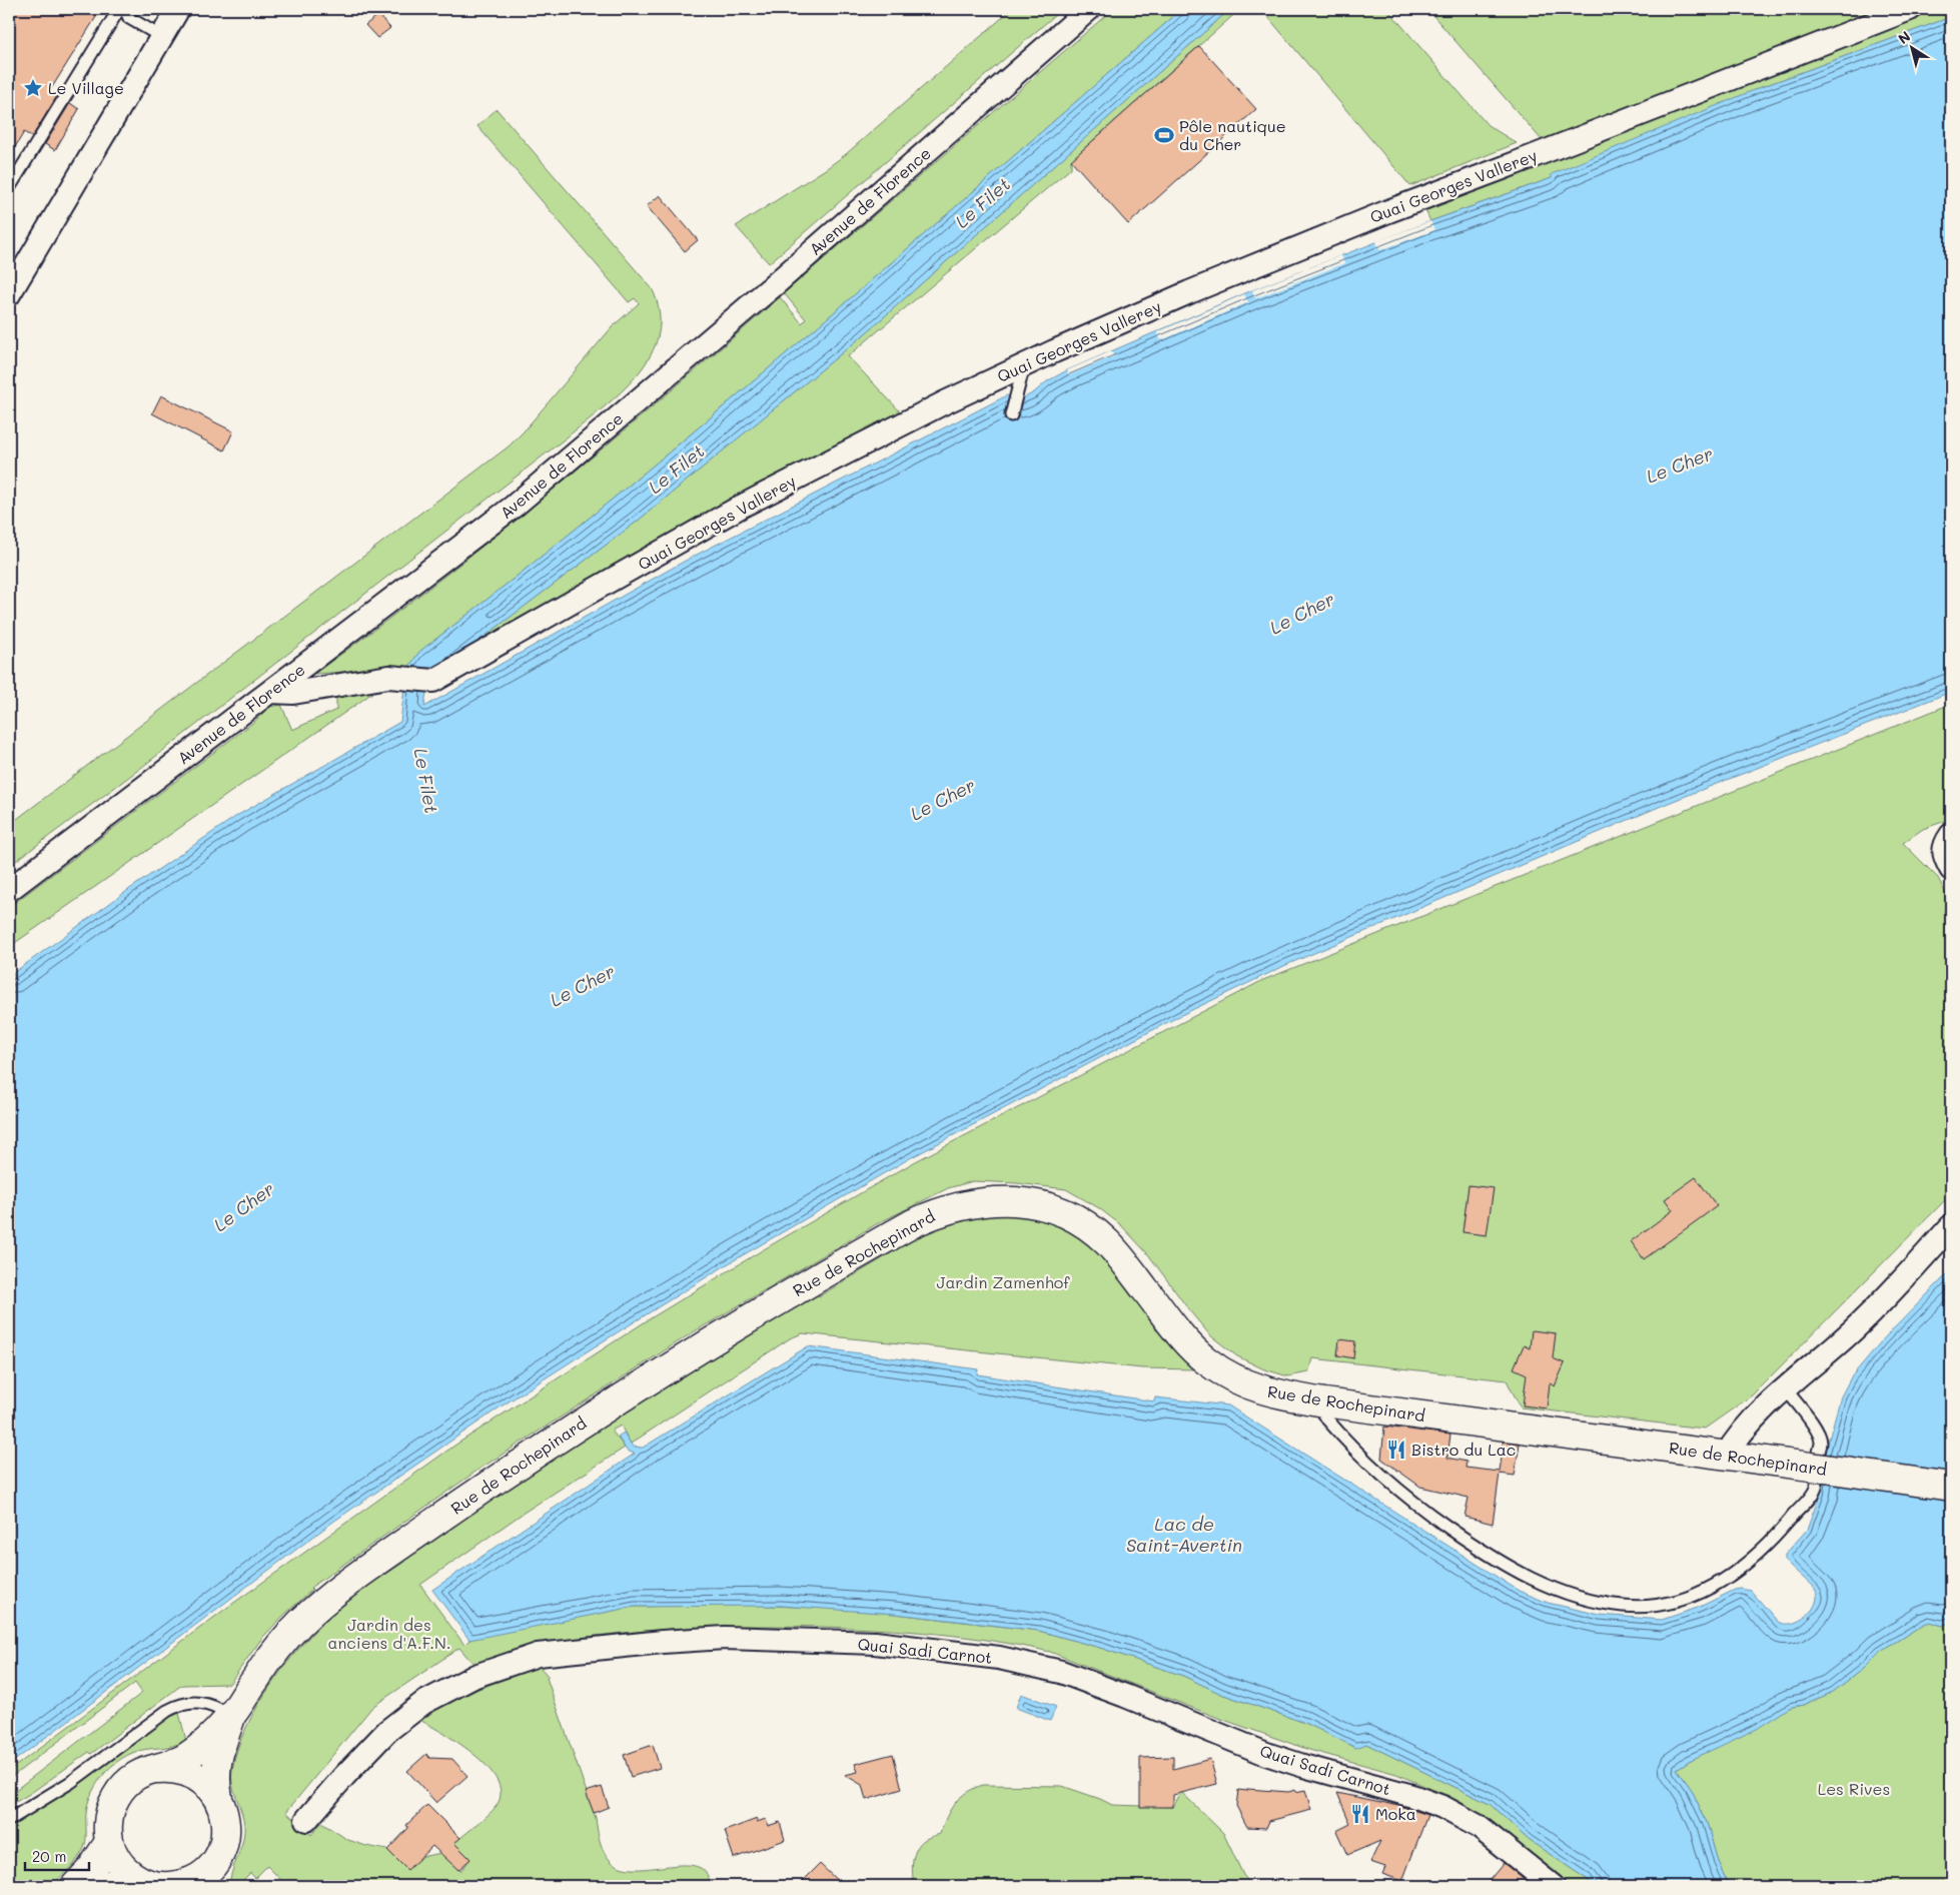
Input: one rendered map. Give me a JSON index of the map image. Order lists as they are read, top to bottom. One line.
{"streets":{"street":["Quai Georges Vallerey","Avenue de Florence","Rue de Rochepinard","Quai Sadi Carnot"]},"crossings":[["Quai Georges Vallerey","Avenue de Florence"]],"water":["Le Filet","Le Cher","Lac de Saint-Avertin"],"parks":["Jardin Zamenhof","Jardin des anciens d'A.F.N.","Les Rives"],"places":{"place":["Le Village"],"sports":["Pôle nautique du Cher"],"restaurant":["Bistro du Lac","Moka"]},"scale_bar":"20 m","north":"top left"}
